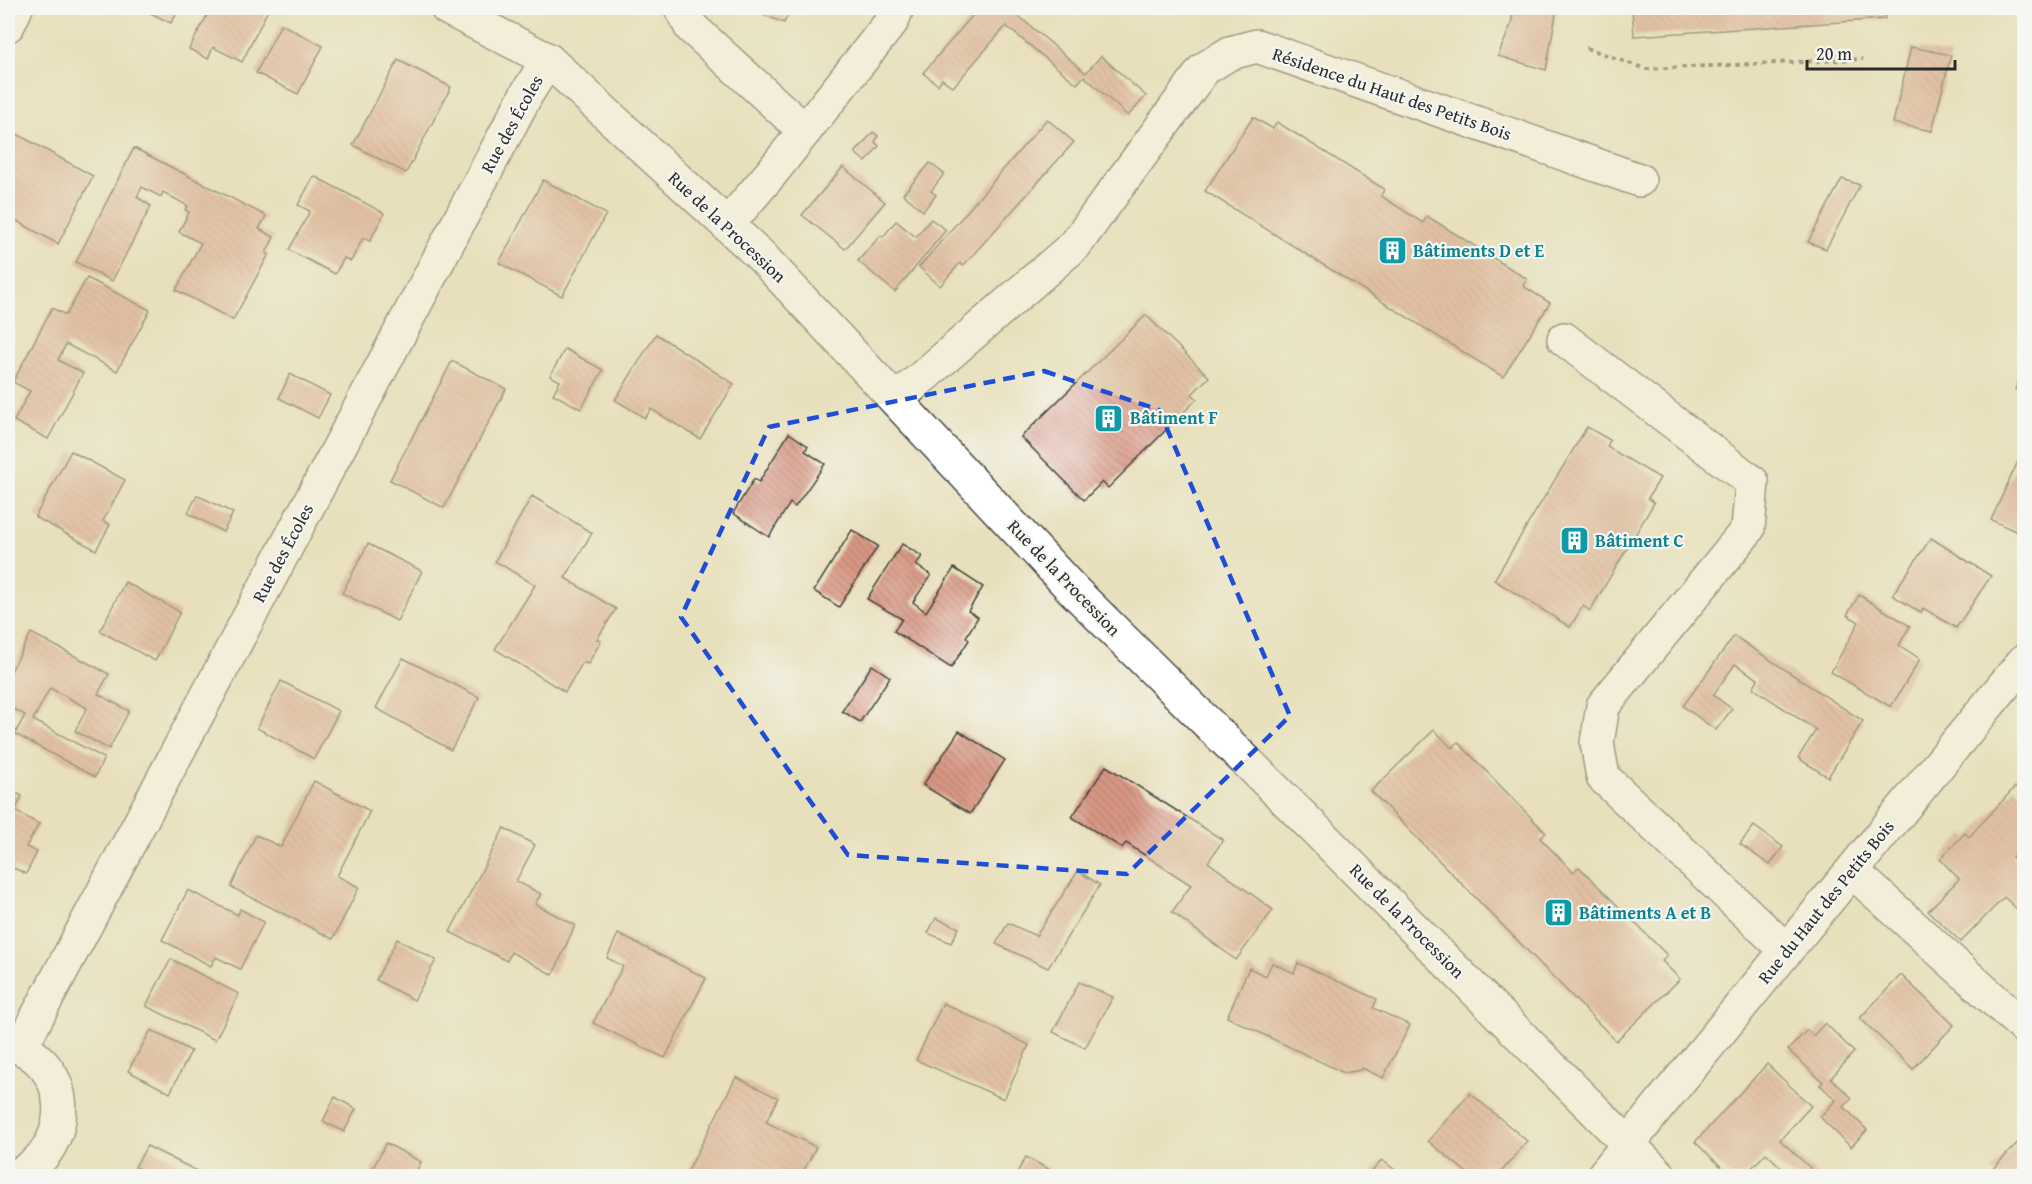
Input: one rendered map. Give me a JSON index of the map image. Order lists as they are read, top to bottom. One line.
{"streets":{"street":["Résidence du Haut des Petits Bois","Rue des Écoles","Rue de la Procession","Rue du Haut des Petits Bois"]},"crossings":[["Résidence du Haut des Petits Bois","Rue de la Procession"],["Rue des Écoles","Rue de la Procession"],["Rue de la Procession","Rue du Haut des Petits Bois"]],"places":{"building":["Bâtiments D et E","Bâtiment F","Bâtiment C","Bâtiments A et B"]},"scale_bar":"20 m"}
